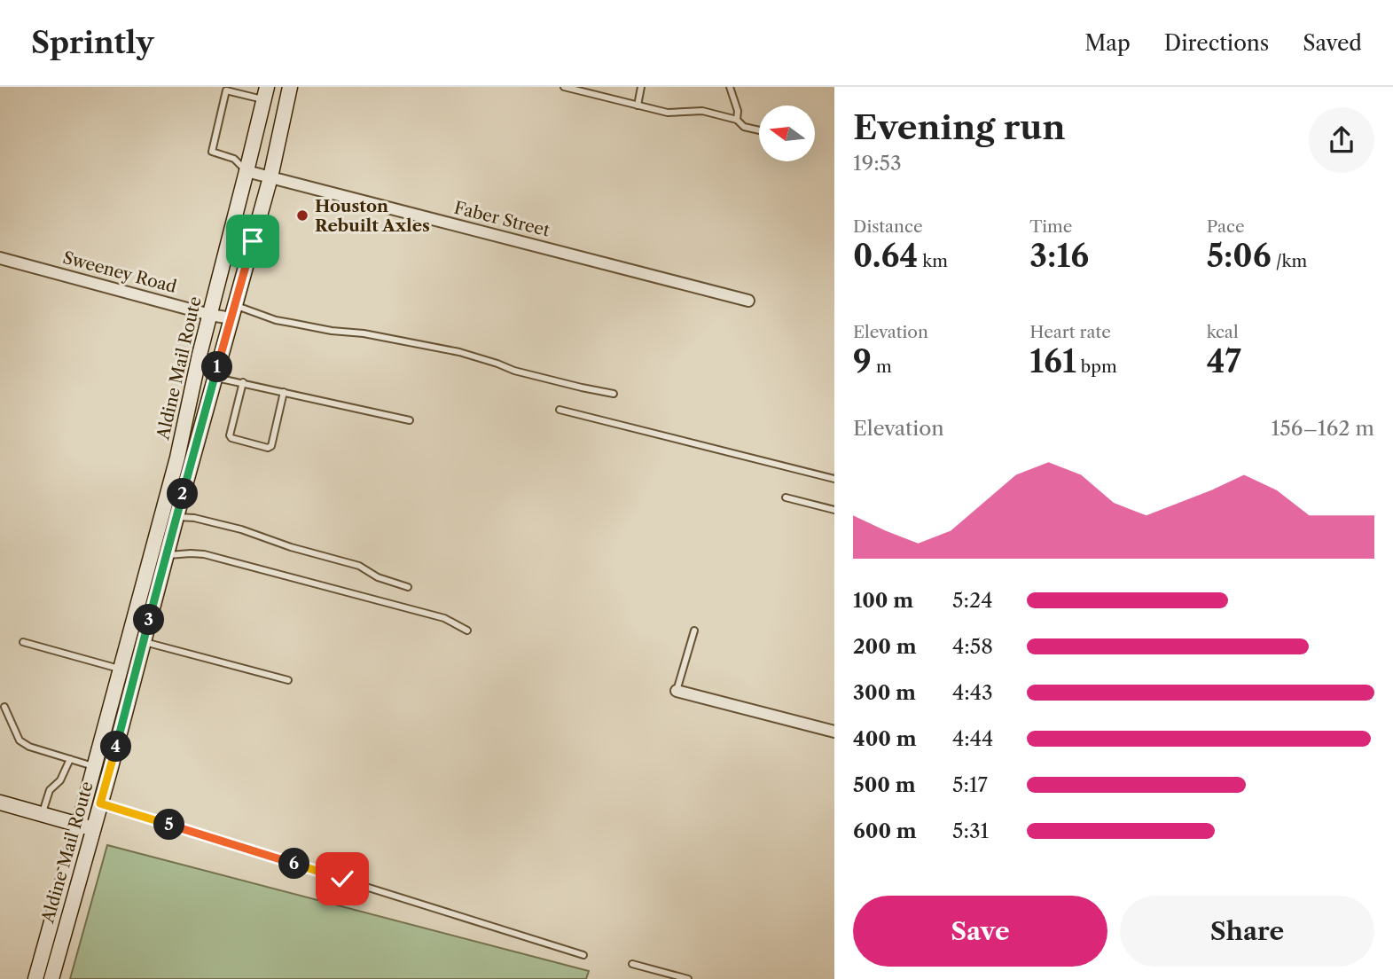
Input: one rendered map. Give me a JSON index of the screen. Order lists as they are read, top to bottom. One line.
{"streets":{"main road":["Aldine Mail Route"],"street":["Faber Street","Sweeney Road"]},"crossings":[["Faber Street","Aldine Mail Route"],["Sweeney Road","Aldine Mail Route"]],"places":["Houston Rebuilt Axles"],"north":"left","page":{"header":"Sprintly","nav":["Map","Directions","Saved"],"heading":["Evening run","19:53"],"stats":[["Distance","0.64 km"],["Time","3:16"],["Pace","5:06 /km"],["Elevation","9 m"],["Heart rate","161 bpm"],["kcal","47"]],"pins":["1","2","3","4","5","6"],"chart":["Elevation","156–162 m"],"list":[{"name":"100 m","note":"5:24"},{"name":"200 m","note":"4:58"},{"name":"300 m","note":"4:43"},{"name":"400 m","note":"4:44"},{"name":"500 m","note":"5:17"},{"name":"600 m","note":"5:31"}],"buttons":["Save","Share"]}}
